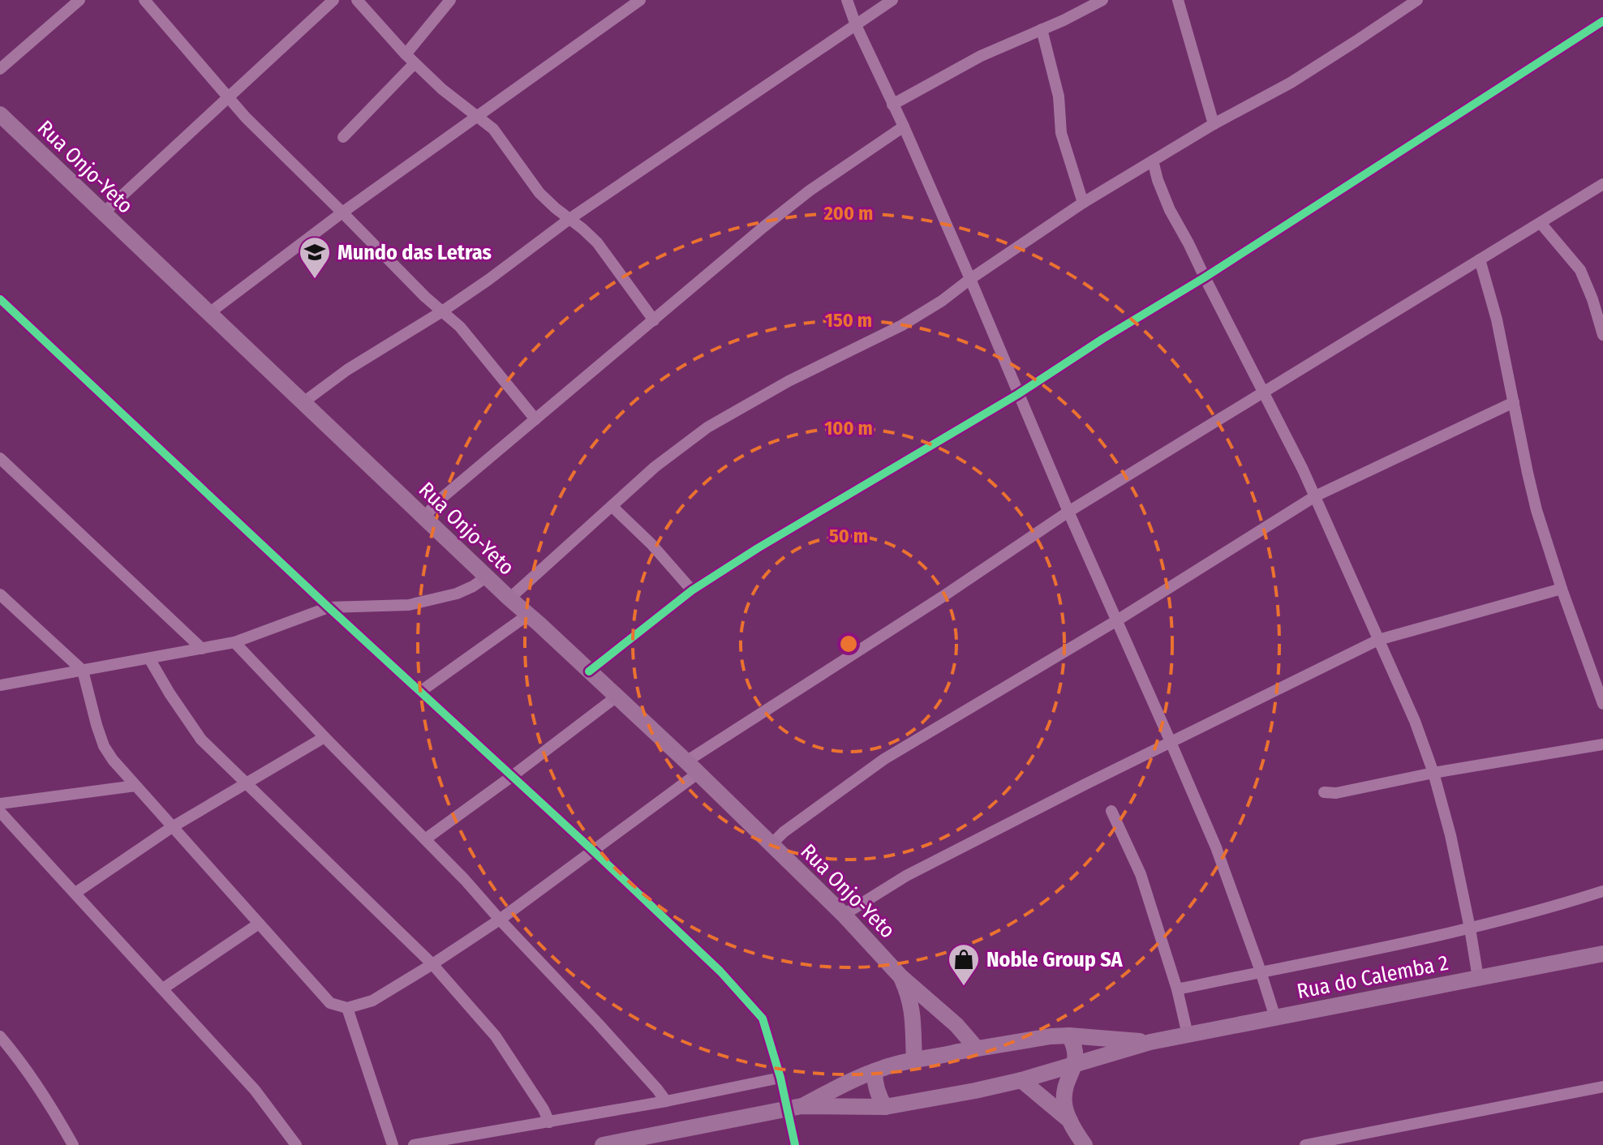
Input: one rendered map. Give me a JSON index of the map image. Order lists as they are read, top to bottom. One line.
{"streets":{"main road":["Rua Onjo-Yeto","Rua do Calemba 2"]},"crossings":[["Rua Onjo-Yeto","Rua do Calemba 2"]],"places":{"school or university":["Mundo das Letras"],"shop":["Noble Group SA"]},"rings":["200 m","150 m","100 m","50 m"]}
